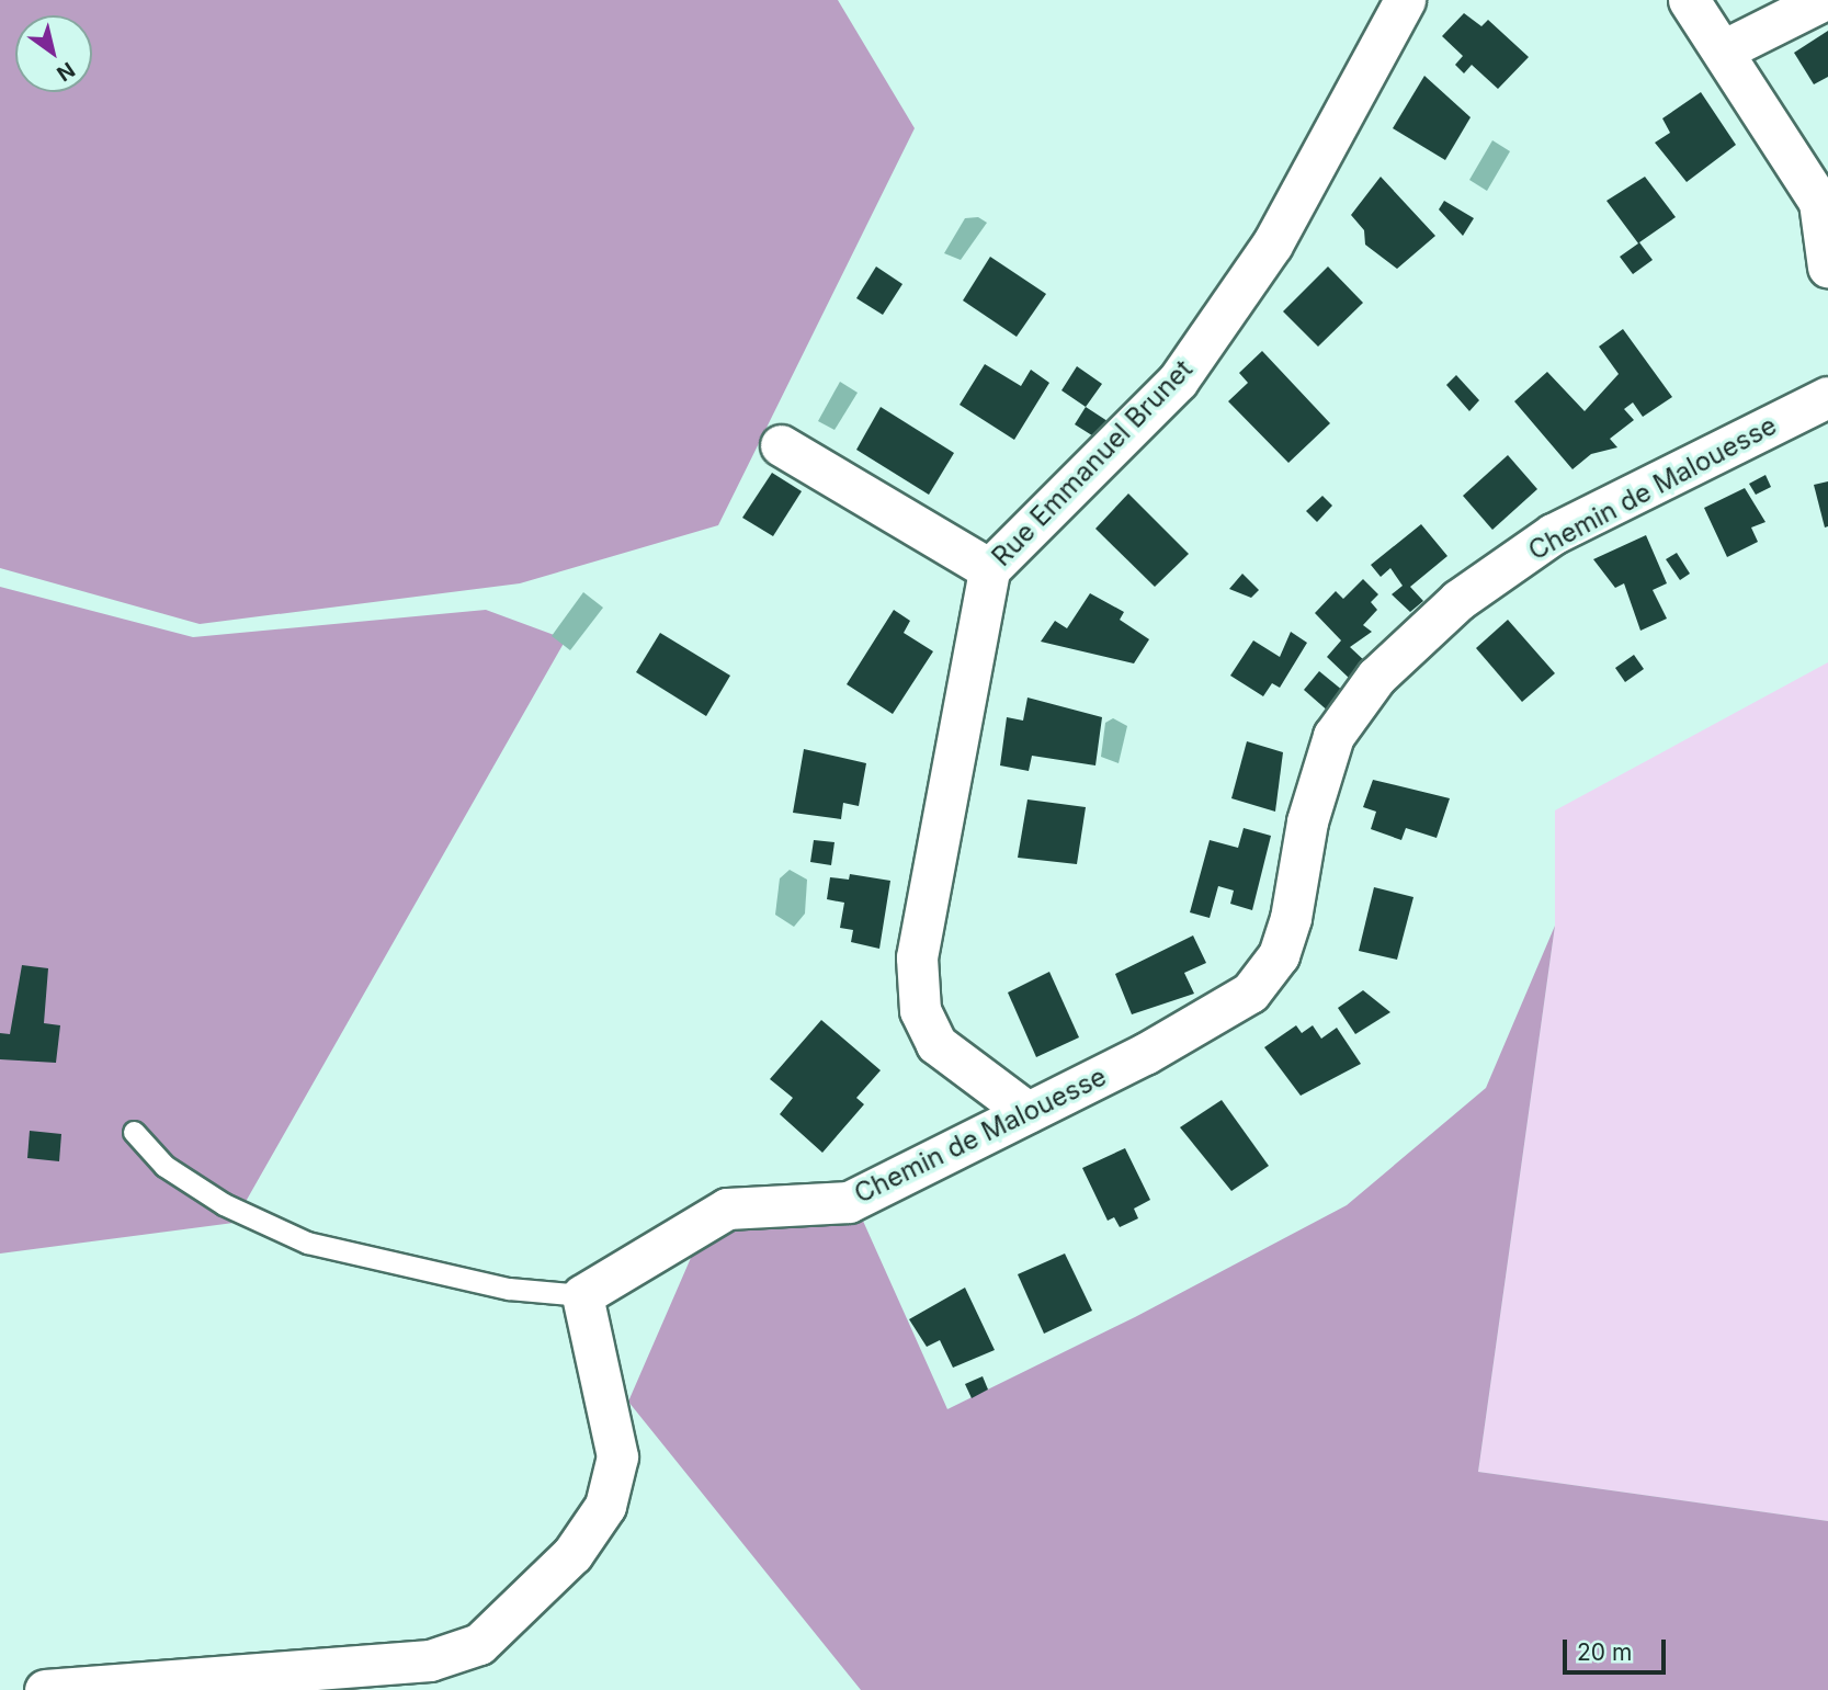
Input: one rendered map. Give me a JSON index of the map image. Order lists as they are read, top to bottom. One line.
{"streets":{"street":["Rue Emmanuel Brunet","Chemin de Malouesse"]},"crossings":[["Rue Emmanuel Brunet","Chemin de Malouesse"]],"scale_bar":"20 m","north":"bottom right"}
